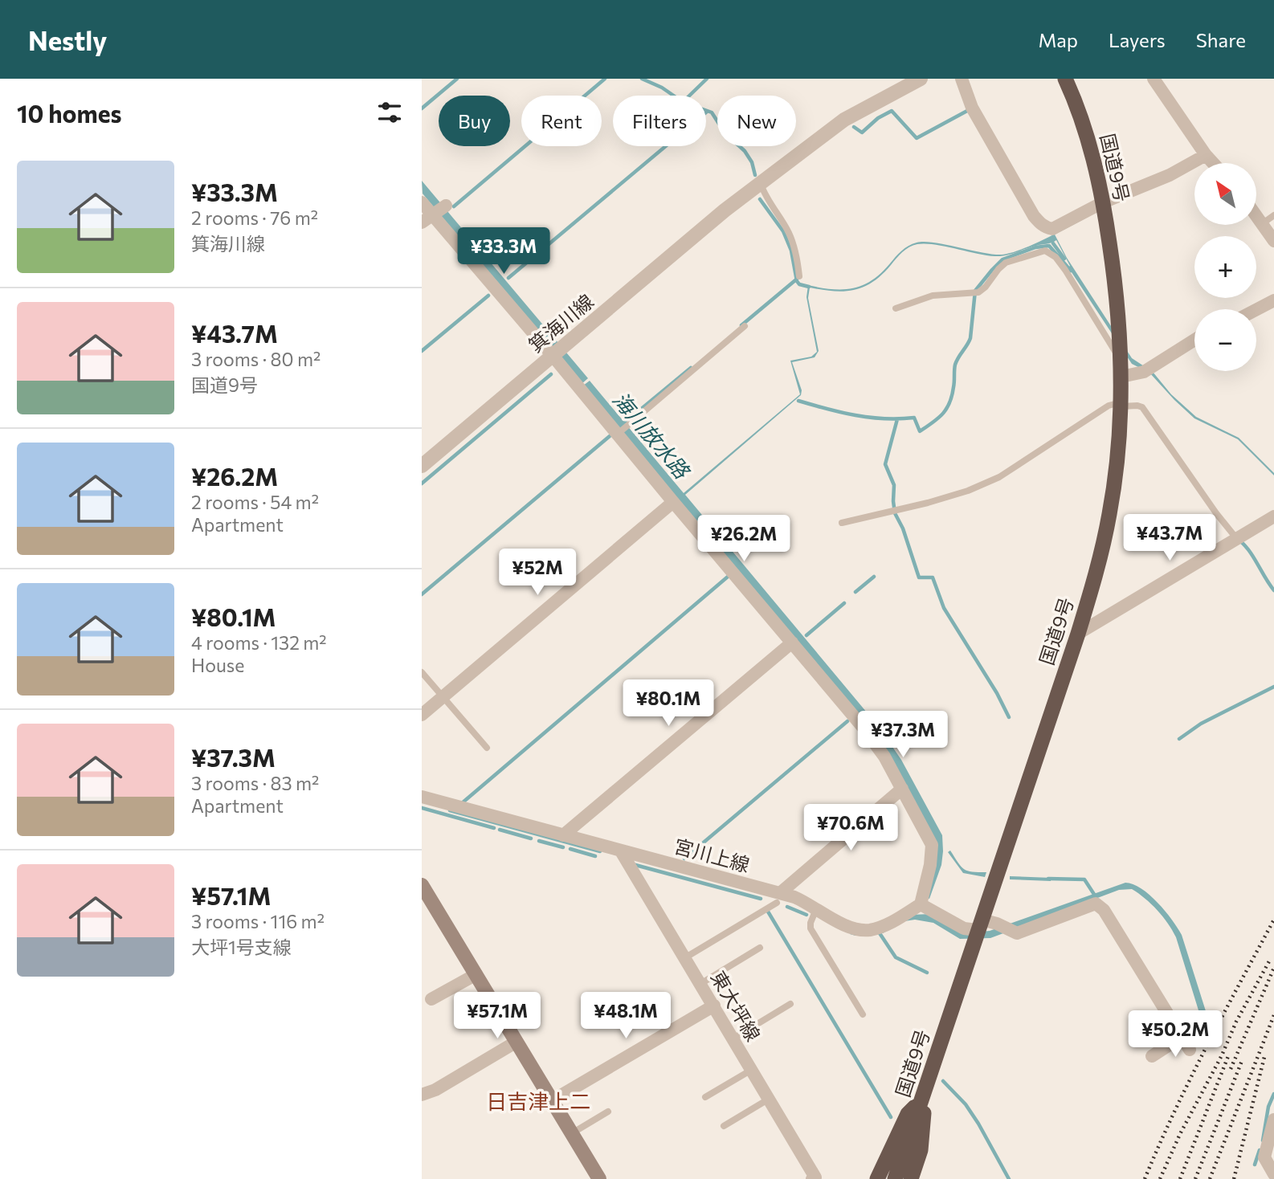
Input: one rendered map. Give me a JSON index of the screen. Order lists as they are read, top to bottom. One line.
{"streets":{"highway":["国道9号"],"street":["箕海川線","宮川上線","東大坪線"]},"crossings":[["宮川上線","東大坪線"]],"districts":["日吉津上二"],"water":["海川放水路"],"north":"top left","page":{"header":"Nestly","nav":["Map","Layers","Share"],"heading":"10 homes","chip":["Buy","Rent","Filters","New"],"list":[{"name":"¥33.3M","note":"2 rooms · 76 m² · 箕海川線"},{"name":"¥43.7M","note":"3 rooms · 80 m² · 国道9号"},{"name":"¥26.2M","note":"2 rooms · 54 m² · Apartment"},{"name":"¥80.1M","note":"4 rooms · 132 m² · House"},{"name":"¥37.3M","note":"3 rooms · 83 m² · Apartment"},{"name":"¥57.1M","note":"3 rooms · 116 m² · 大坪1号支線"}],"map_buttons":["+","−"],"price":["¥33.3M","¥43.7M","¥26.2M","¥52M","¥80.1M","¥37.3M","¥70.6M","¥57.1M","¥48.1M","¥50.2M"]}}
